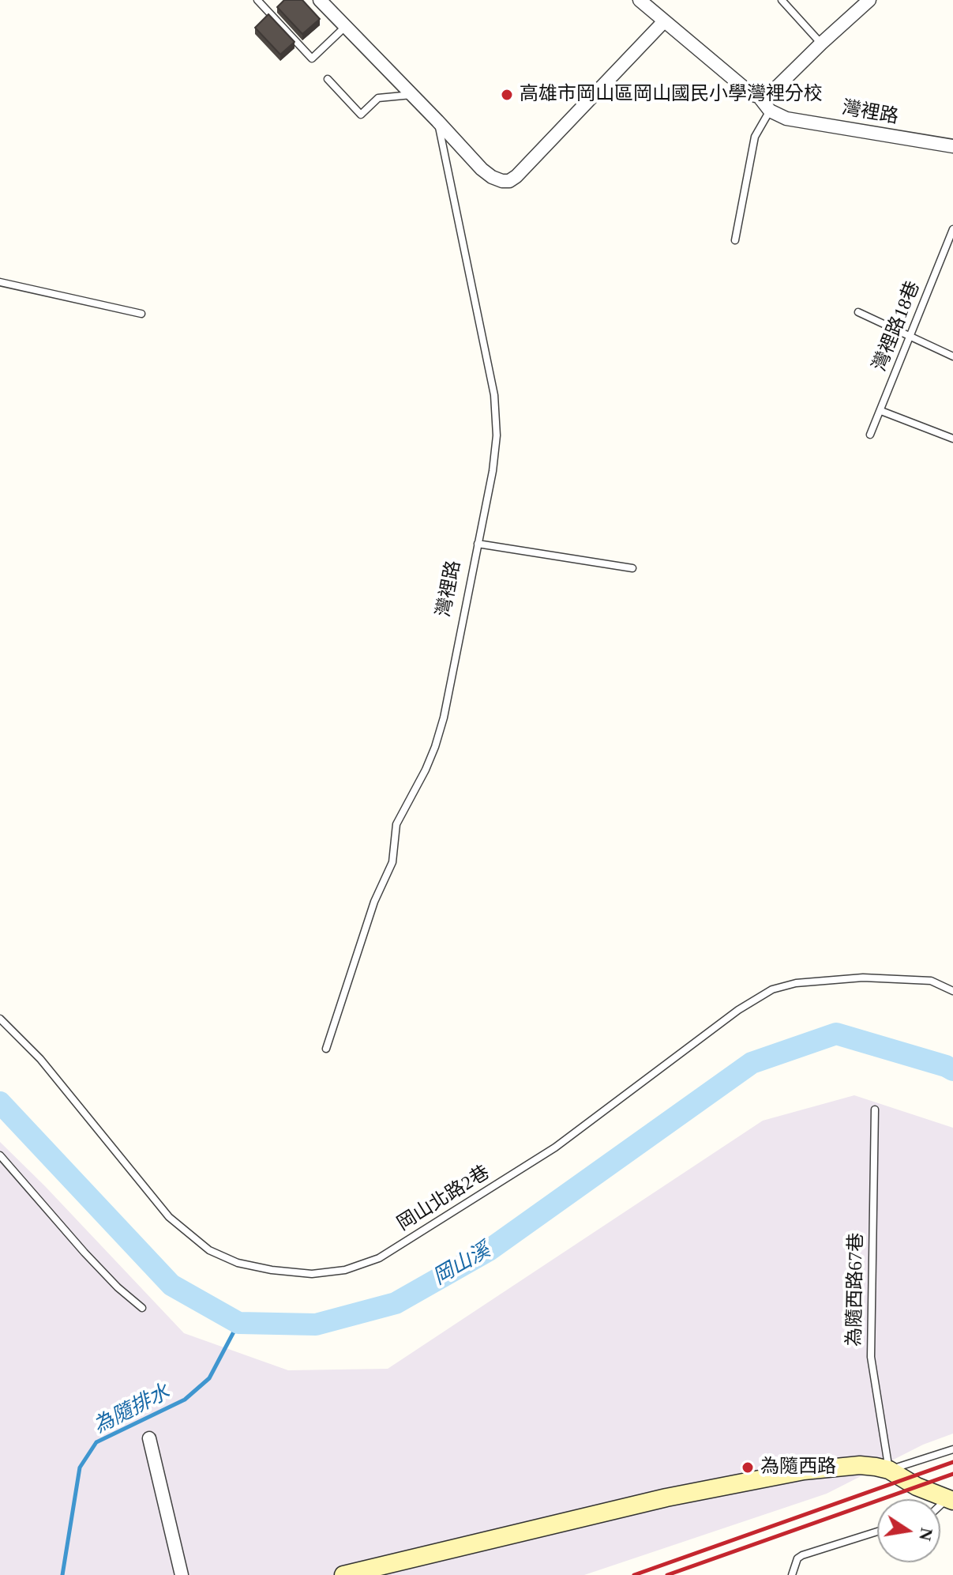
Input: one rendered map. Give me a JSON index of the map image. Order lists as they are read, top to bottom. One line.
{"streets":{"street":["灣裡路"],"lane":["灣裡路18巷","岡山北路2巷","為隨西路67巷"]},"water":["岡山溪","為隨排水"],"places":["高雄市岡山區岡山國民小學灣裡分校","為隨西路"],"north":"right"}
